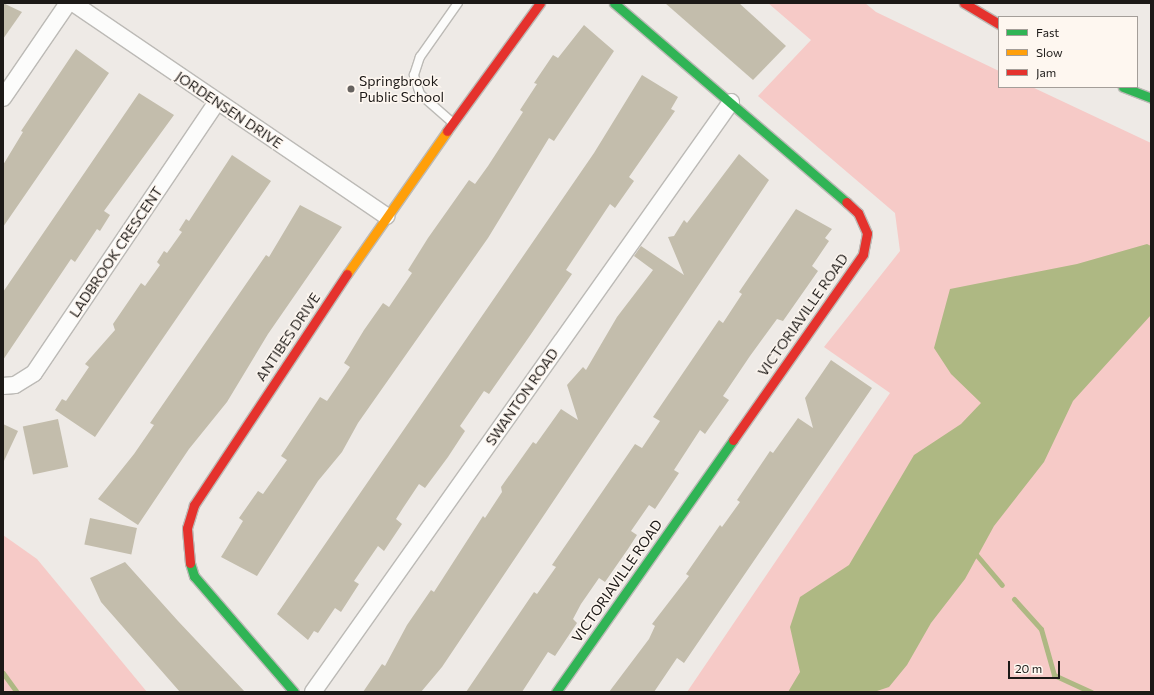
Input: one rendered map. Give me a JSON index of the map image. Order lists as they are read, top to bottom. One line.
{"streets":{"street":["JORDENSEN DRIVE","LADBROOK CRESCENT","VICTORIAVILLE ROAD","ANTIBES DRIVE","SWANTON ROAD"]},"crossings":[["JORDENSEN DRIVE","LADBROOK CRESCENT"],["JORDENSEN DRIVE","ANTIBES DRIVE"],["VICTORIAVILLE ROAD","SWANTON ROAD"]],"places":["Springbrook Public School"],"legend":["Fast","Slow","Jam"],"scale_bar":"20 m"}
